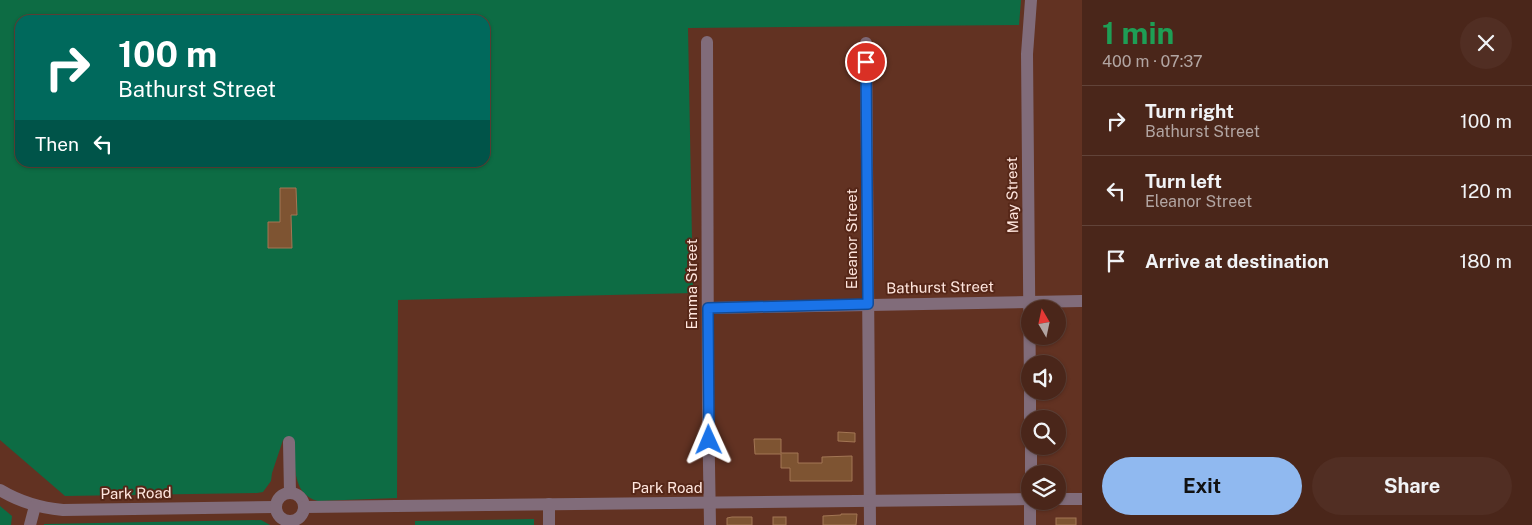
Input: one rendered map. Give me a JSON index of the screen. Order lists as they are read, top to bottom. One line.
{"streets":{"street":["May Street","Eleanor Street","Emma Street","Bathurst Street","Park Road"]},"crossings":[["Eleanor Street","Bathurst Street"],["Eleanor Street","Park Road"],["Emma Street","Bathurst Street"],["Emma Street","Park Road"]],"north":"top","page":{"heading":["1 min","400 m · 07:37"],"turn":["100 m","Bathurst Street"],"list":[{"name":"Turn right","note":"Bathurst Street","value":"100 m"},{"name":"Turn left","note":"Eleanor Street","value":"120 m"},{"name":"Arrive at destination","value":"180 m"}],"then":"Then","buttons":["Exit","Share"]}}
